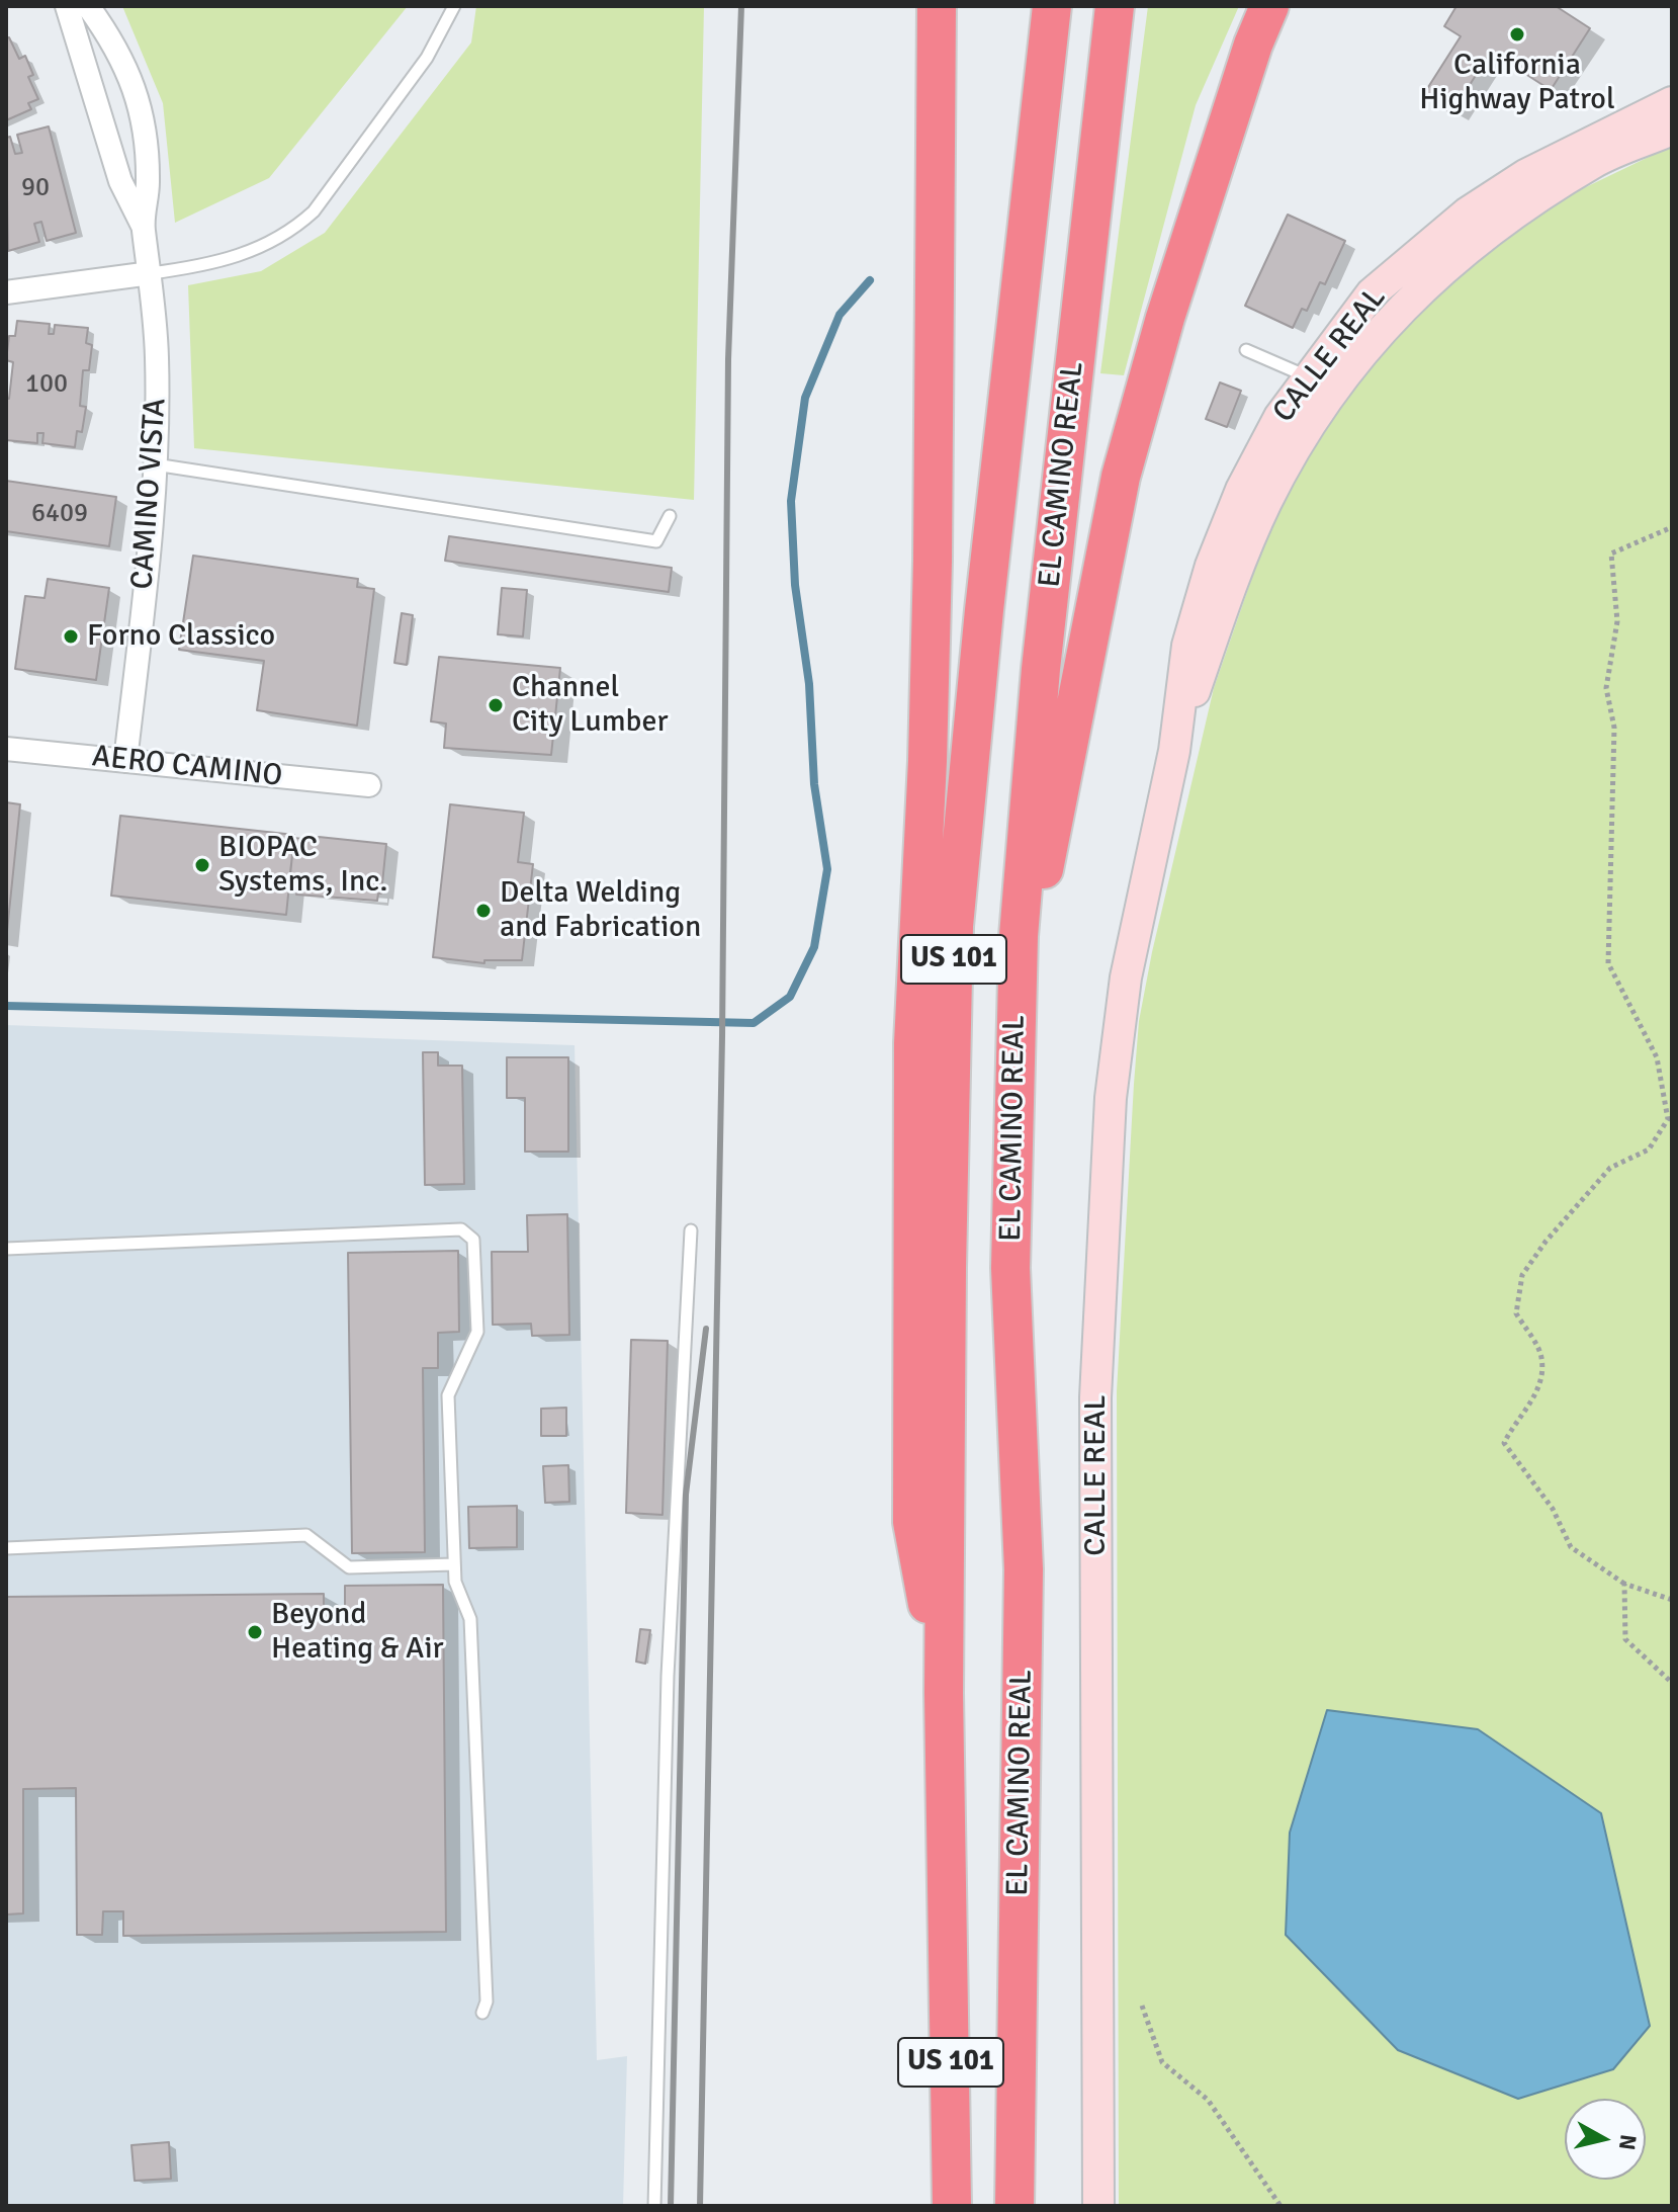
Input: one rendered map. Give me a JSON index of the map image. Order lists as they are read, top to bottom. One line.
{"streets":{"highway":["EL CAMINO REAL","US 101"],"main road":["CALLE REAL"],"street":["CAMINO VISTA","AERO CAMINO"]},"crossings":[["CAMINO VISTA","AERO CAMINO"]],"places":["California Highway Patrol","Forno Classico","Channel City Lumber","BIOPAC Systems, Inc.","Delta Welding and Fabrication","Beyond Heating & Air"],"house_numbers":["90","100","6409"],"north":"right"}
